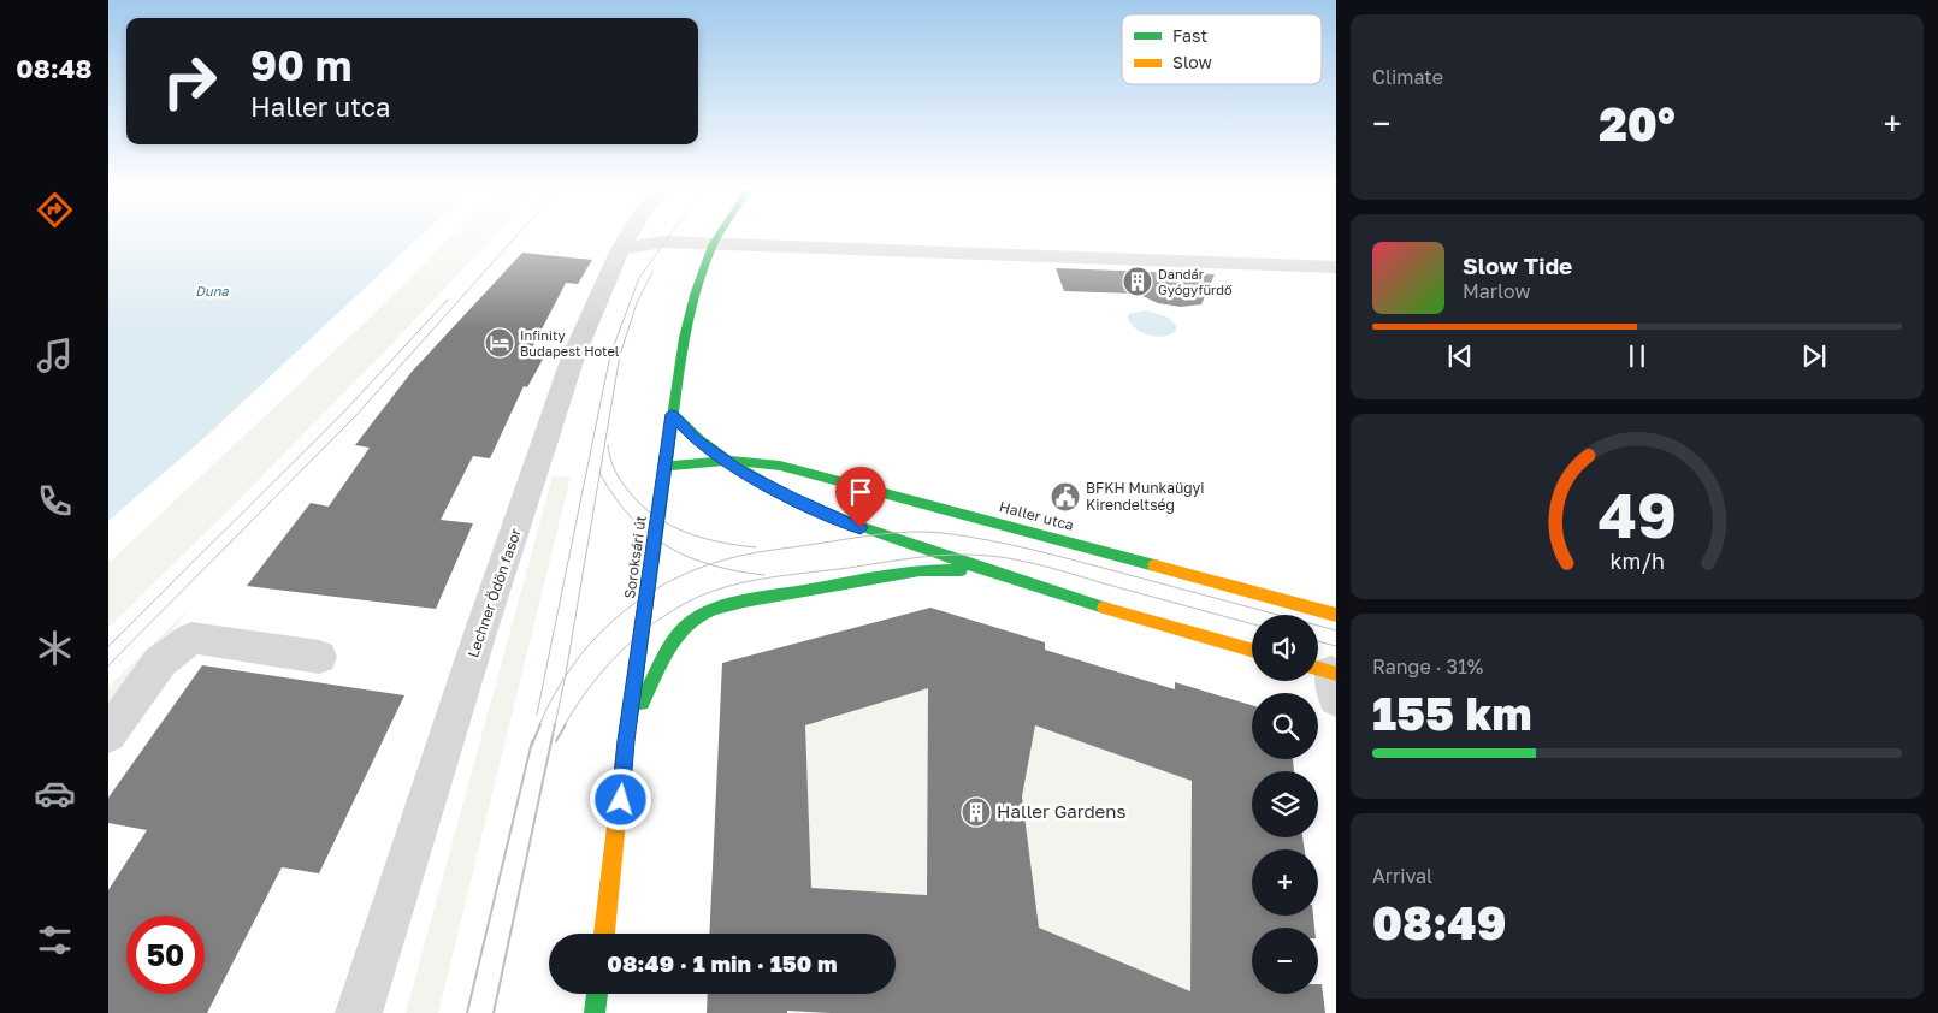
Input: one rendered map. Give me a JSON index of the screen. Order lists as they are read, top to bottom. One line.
{"streets":{"street":["Haller utca","Soroksári út","Lechner Ödön fasor"]},"crossings":[["Haller utca","Soroksári út"]],"water":["Duna"],"places":{"building":["Dandár Gyógyfürdő","Haller Gardens"],"hotel":["Infinity Budapest Hotel"],"public building":["BFKH Munkaügyi Kirendeltség"]},"legend":["Fast","Slow"],"page":{"tabs":"08:48","tile":["Climate",["Range · 31%","155 km"],["Arrival","08:49"]],"turn":["90 m","Haller utca"],"heat":["−","20°","+"],"song":["Slow Tide","Marlow"],"map_buttons":["+","−"],"limit":"50","trip":"08:49 · 1 min · 150 m","gauge":["49","km/h"]}}
